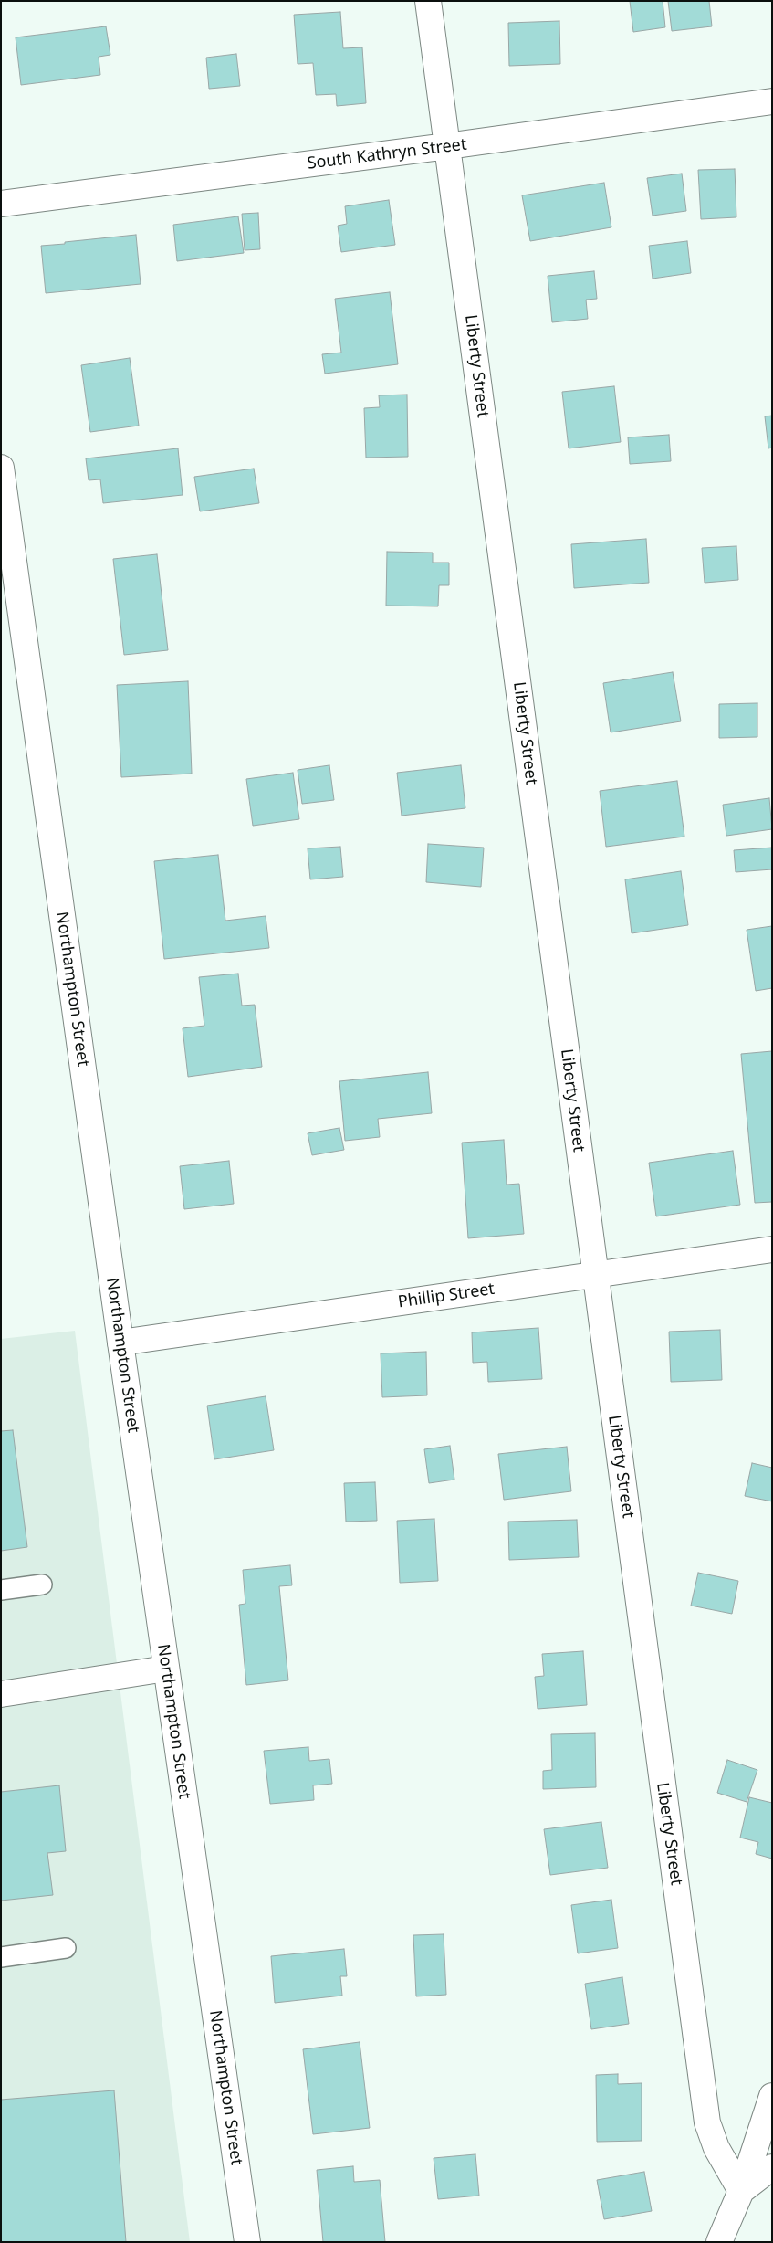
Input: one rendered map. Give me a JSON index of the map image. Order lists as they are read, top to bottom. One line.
{"streets":{"street":["South Kathryn Street","Liberty Street","Northampton Street","Phillip Street"]},"crossings":[["South Kathryn Street","Liberty Street"],["Liberty Street","Phillip Street"],["Northampton Street","Phillip Street"]]}
